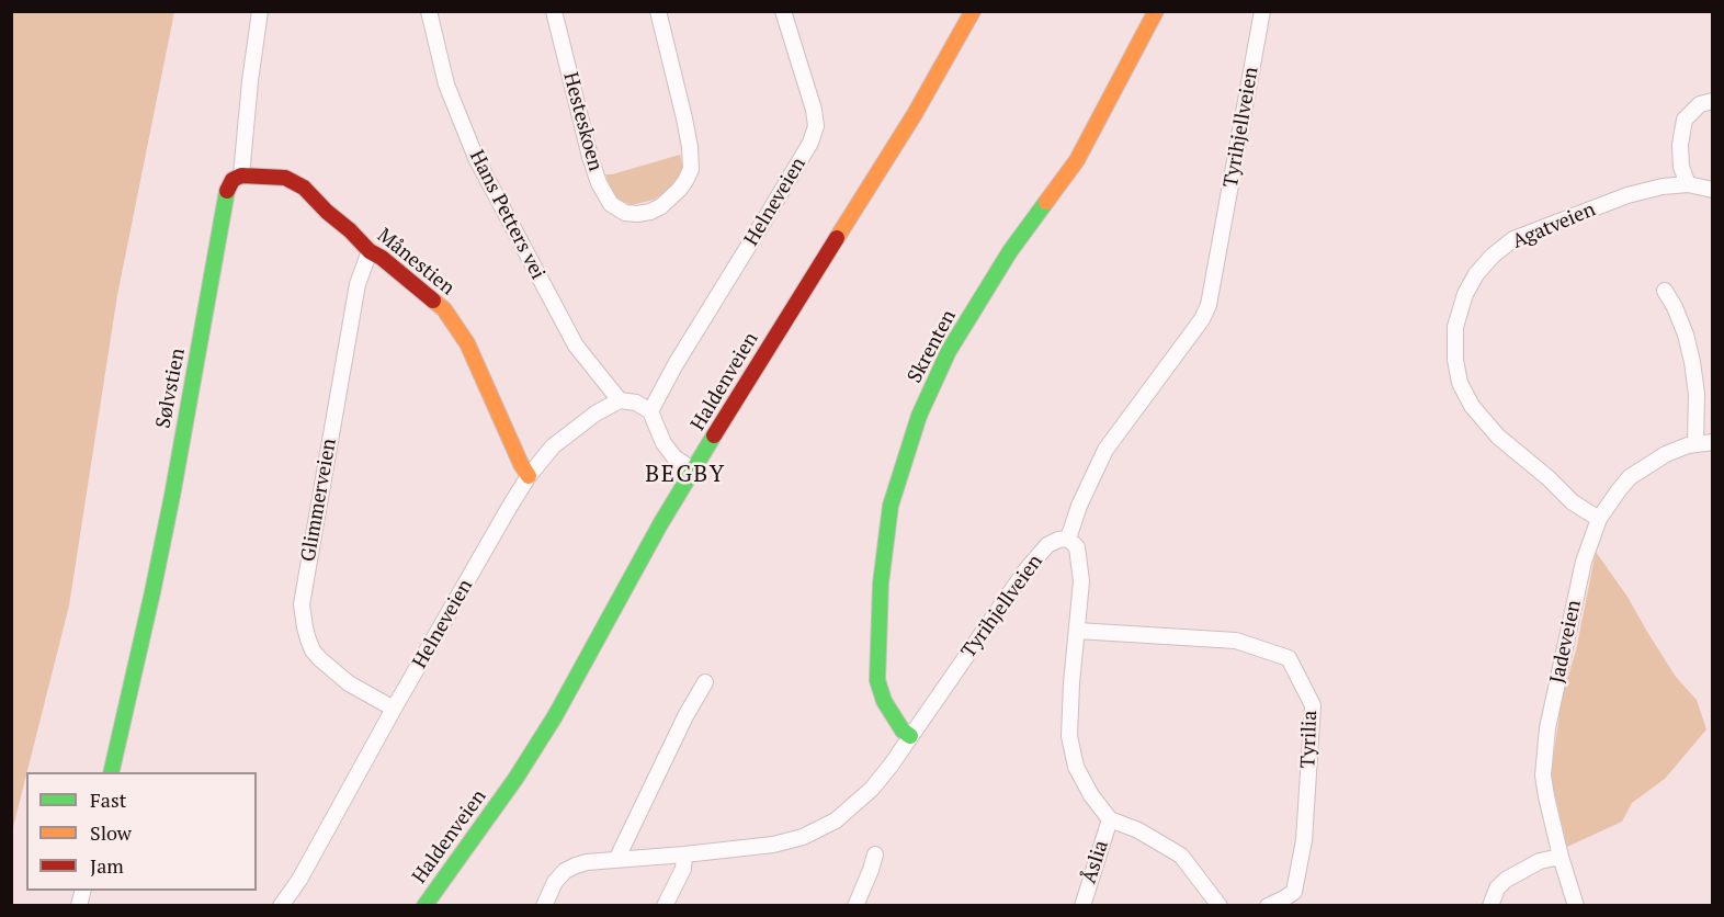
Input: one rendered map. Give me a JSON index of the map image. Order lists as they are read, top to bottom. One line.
{"streets":{"street":["Hesteskoen","Tyrihjellveien","Helneveien","Hans Petters vei","Agatveien","Månestien","Skrenten","Haldenveien","Sølvstien","Glimmerveien","Jadeveien","Tyrilia","Åslia"]},"crossings":[["Tyrihjellveien","Skrenten"],["Helneveien","Hans Petters vei"],["Helneveien","Månestien"],["Helneveien","Glimmerveien"],["Agatveien","Jadeveien"],["Månestien","Sølvstien"],["Månestien","Glimmerveien"]],"districts":["BEGBY"],"legend":["Fast","Slow","Jam"]}
